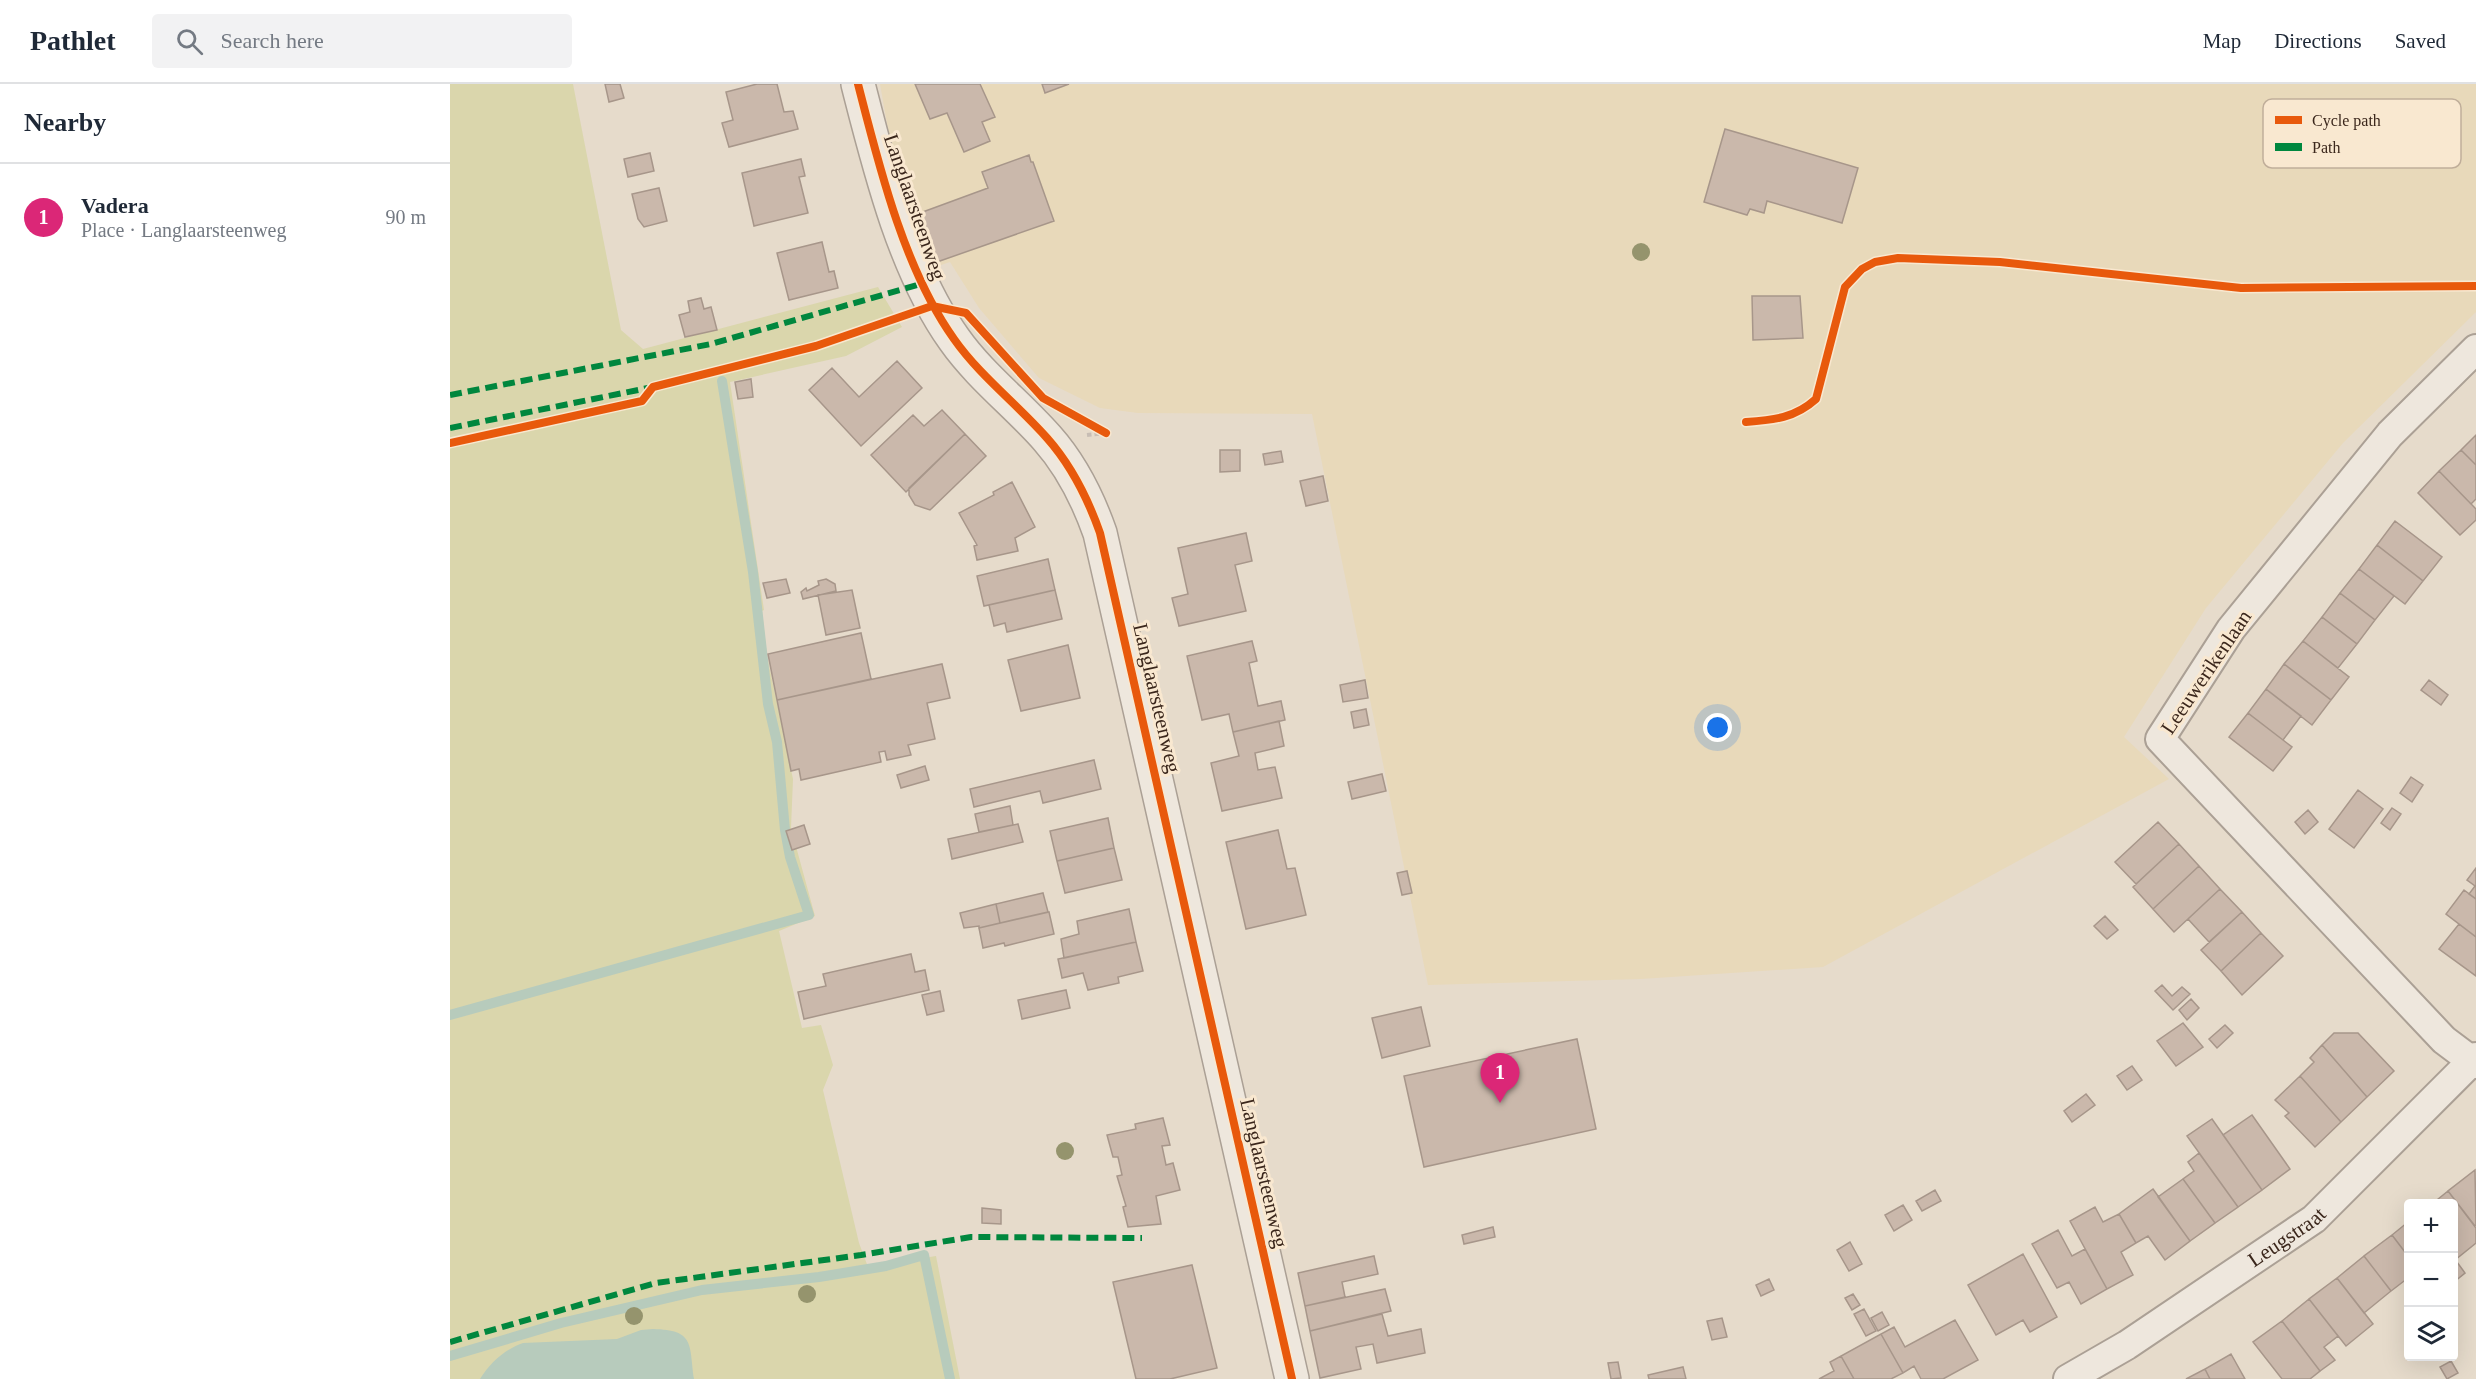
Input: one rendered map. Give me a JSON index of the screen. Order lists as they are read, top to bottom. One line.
{"streets":{"street":["Langlaarsteenweg","Leeuwerikenlaan","Leugstraat"]},"crossings":[["Leeuwerikenlaan","Leugstraat"]],"legend":["Cycle path","Path"],"page":{"header":"Pathlet","search":"Search here","nav":["Map","Directions","Saved"],"heading":"Nearby","list":[{"mark":"1","name":"Vadera","note":"Place · Langlaarsteenweg","value":"90 m"}],"pins":"1","map_buttons":["+","−"]}}
